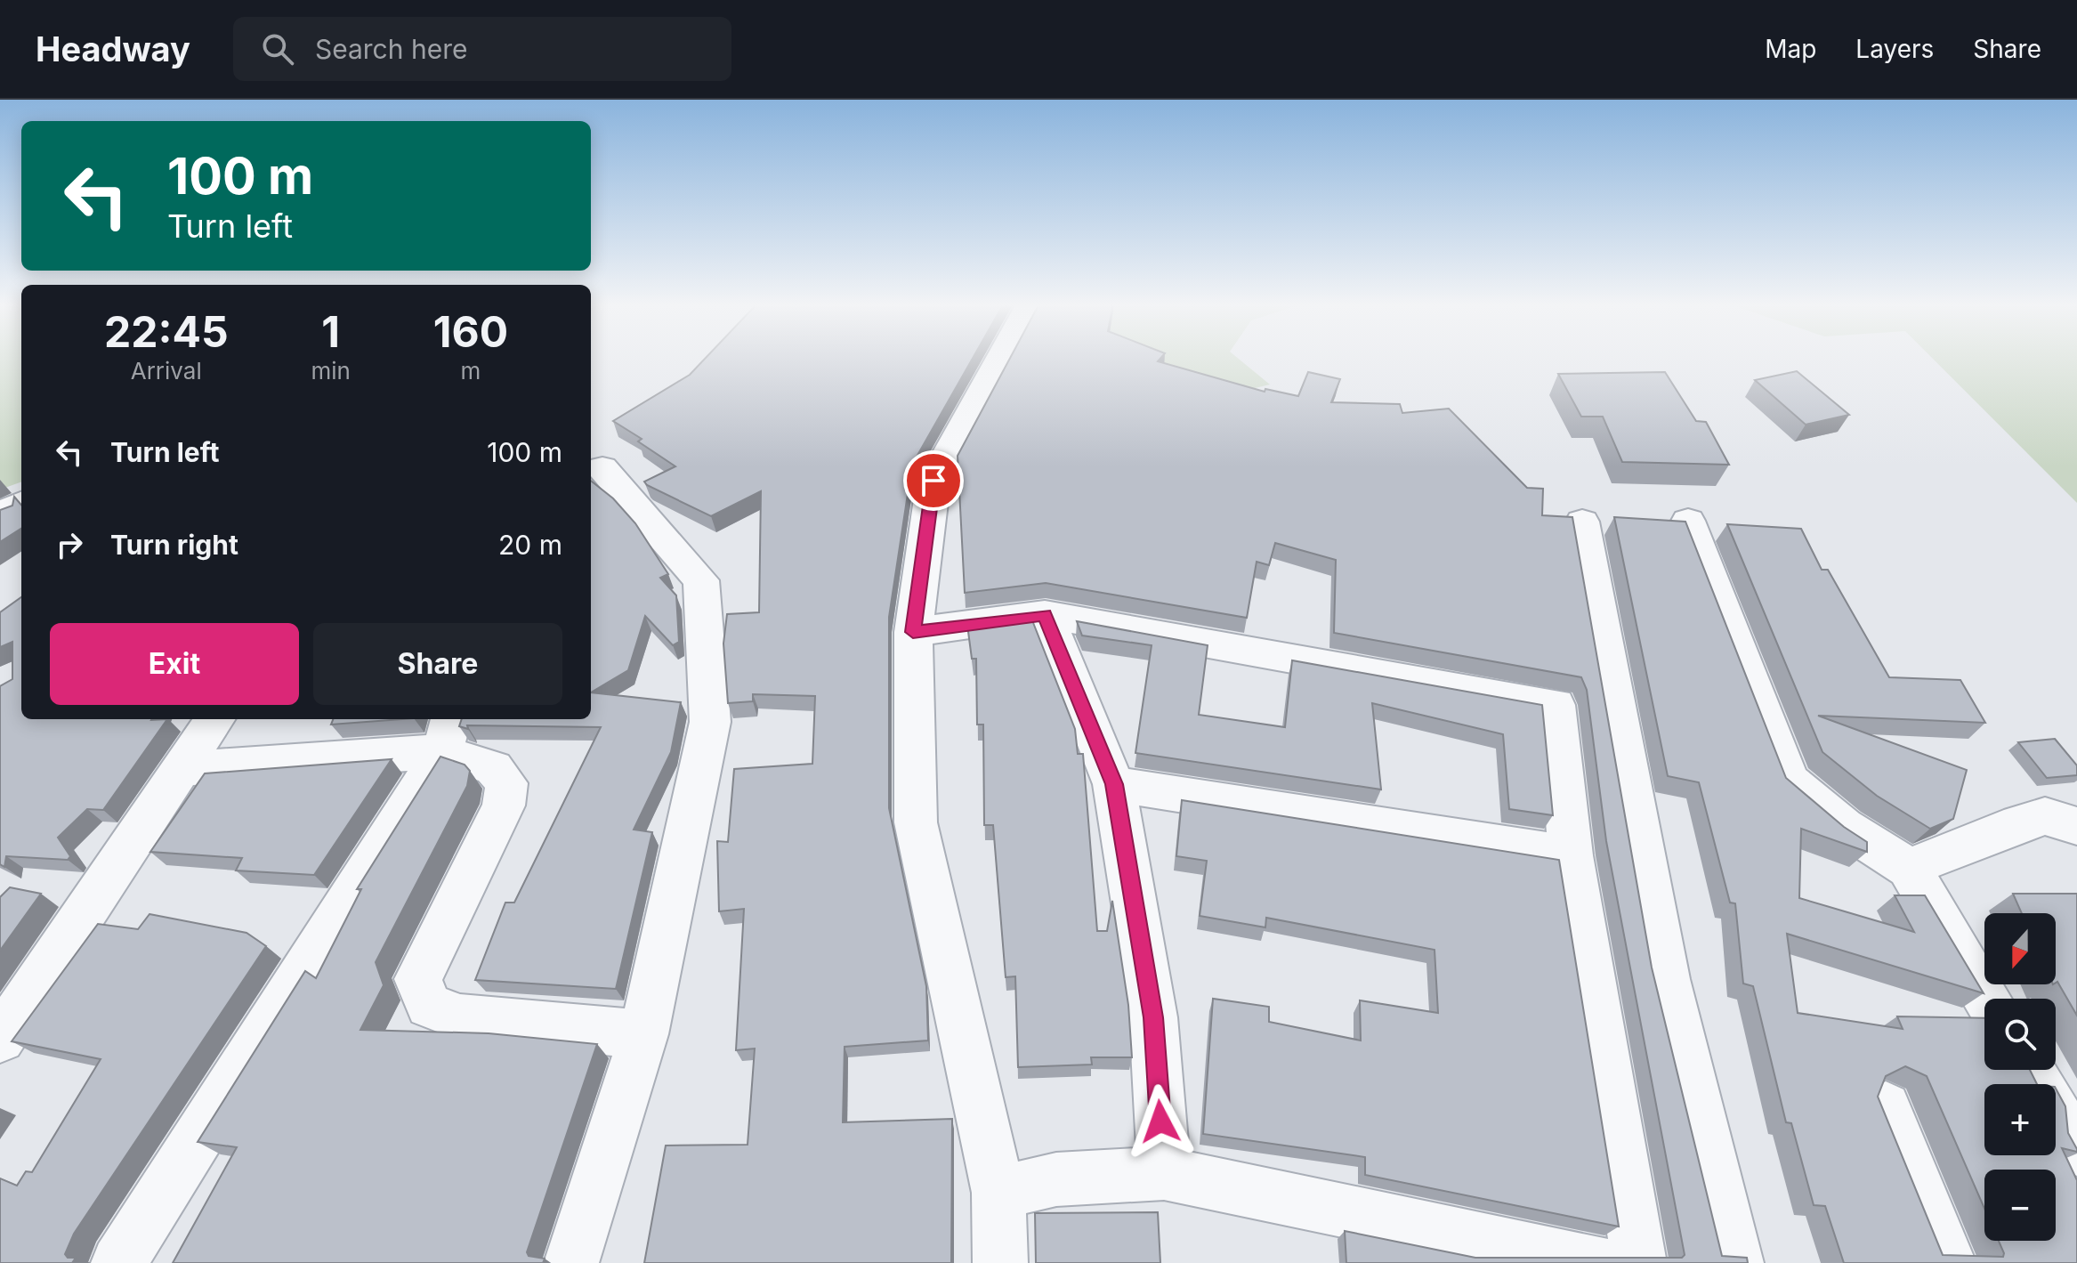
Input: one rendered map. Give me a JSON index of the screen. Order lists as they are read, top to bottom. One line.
{"north":"bottom","page":{"header":"Headway","search":"Search here","nav":["Map","Layers","Share"],"turn":["100 m","Turn left"],"eta":["22:45","Arrival","1","min","160","m"],"list":[{"name":"Turn left","value":"100 m"},{"name":"Turn right","value":"20 m"}],"buttons":["Exit","Share"],"map_buttons":["+","−"]}}
